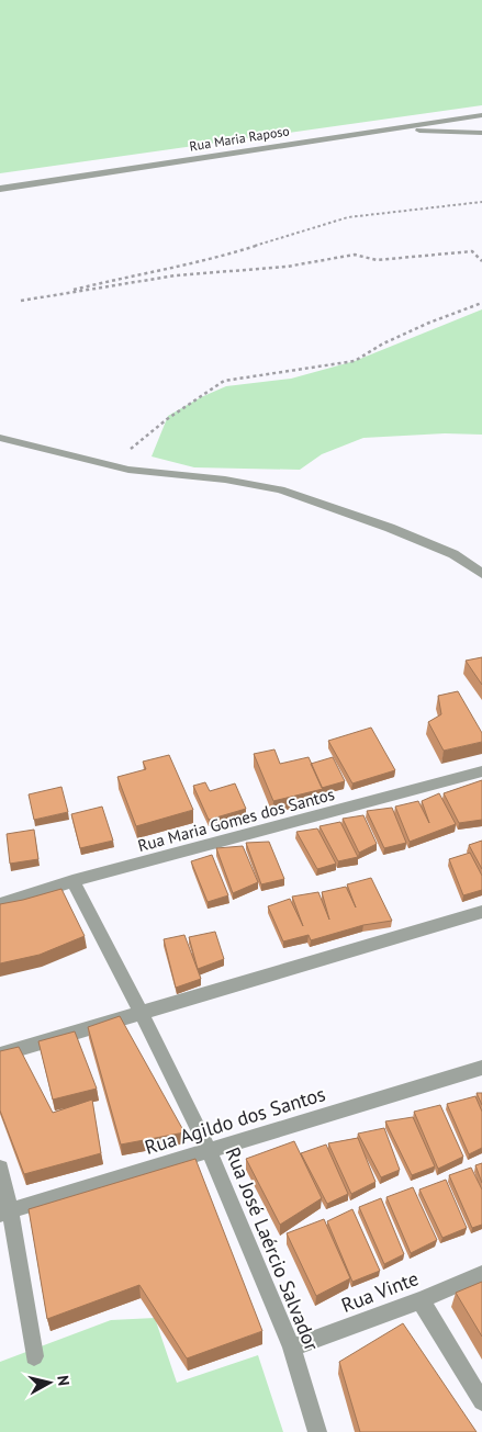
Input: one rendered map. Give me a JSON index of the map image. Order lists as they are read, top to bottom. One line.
{"streets":{"street":["Rua Maria Raposo","Rua Maria Gomes dos Santos","Rua Agildo dos Santos","Rua José Laércio Salvador","Rua Vinte"]},"crossings":[["Rua Maria Gomes dos Santos","Rua José Laércio Salvador"],["Rua Agildo dos Santos","Rua José Laércio Salvador"],["Rua José Laércio Salvador","Rua Vinte"]],"north":"right"}
